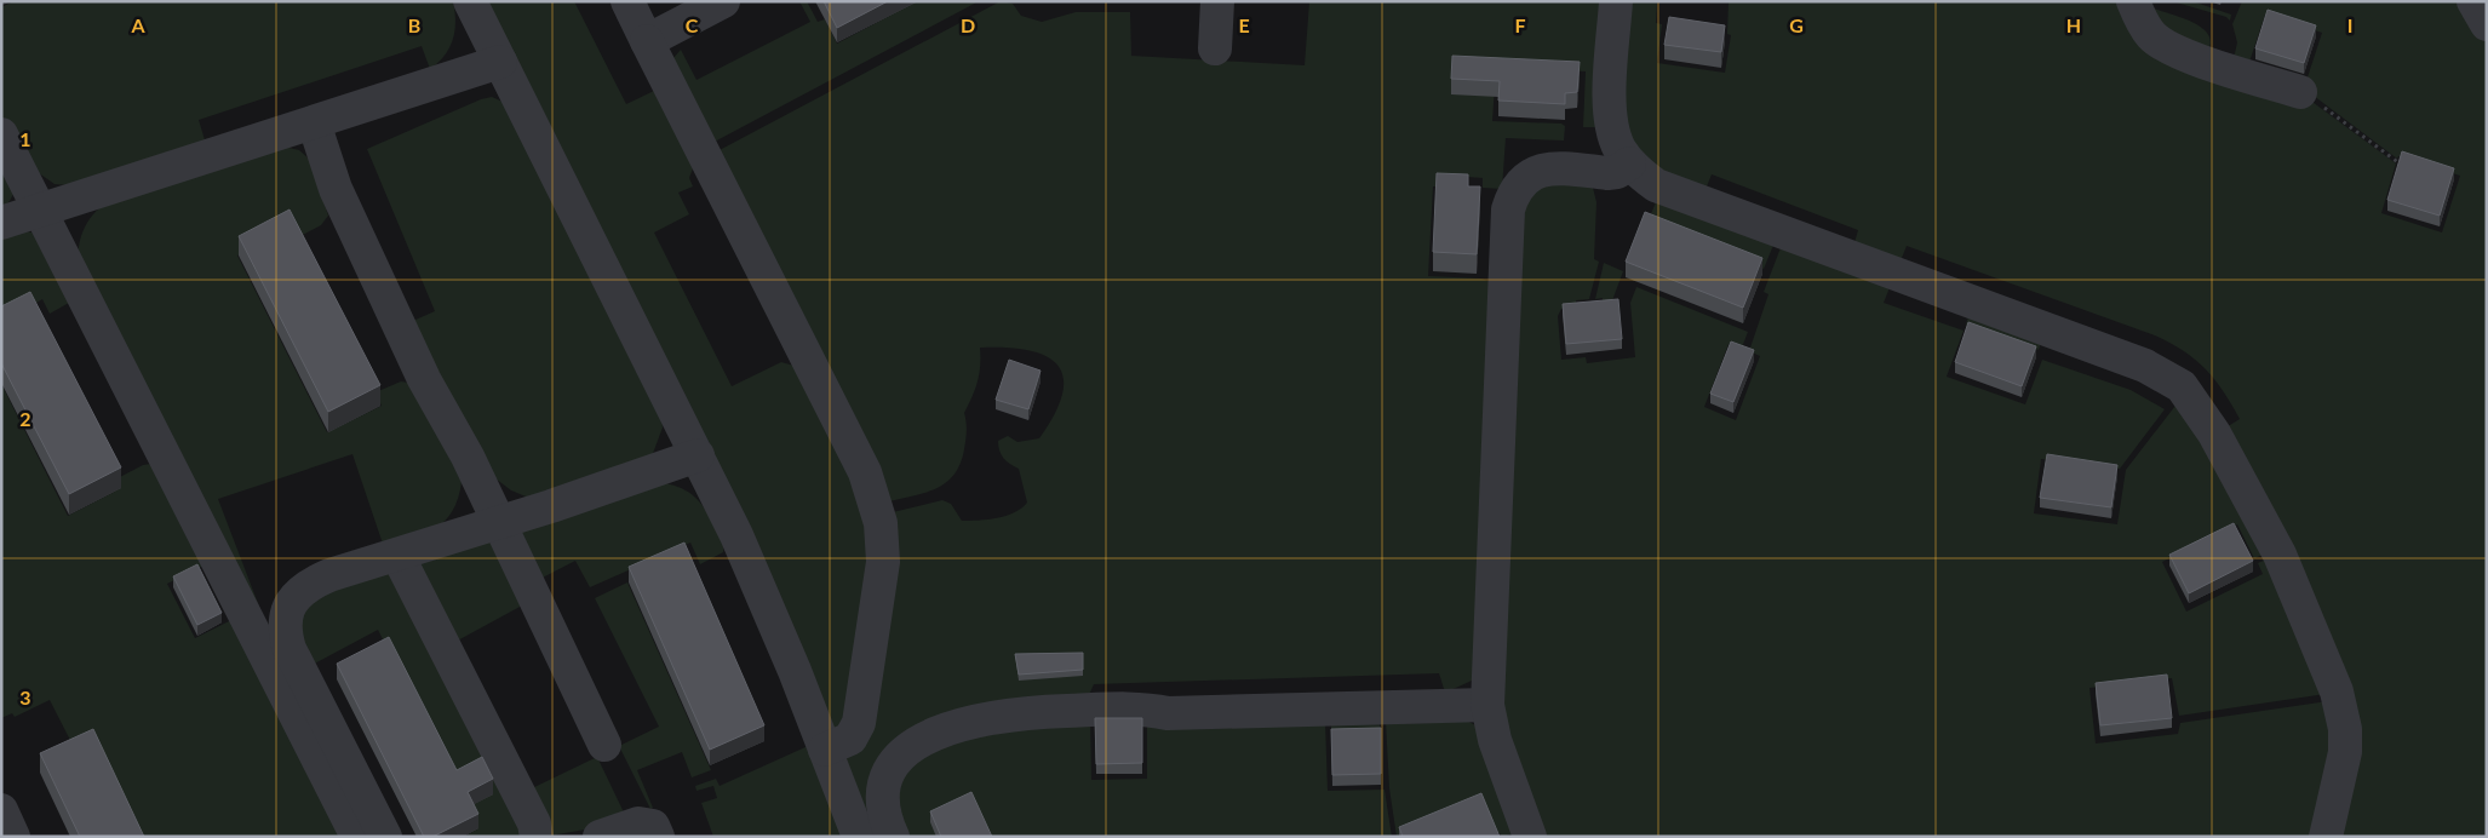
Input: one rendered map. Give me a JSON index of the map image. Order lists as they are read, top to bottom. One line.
{"grid":{"columns":["A","B","C","D","E","F","G","H","I"],"rows":["1","2","3"]}}
